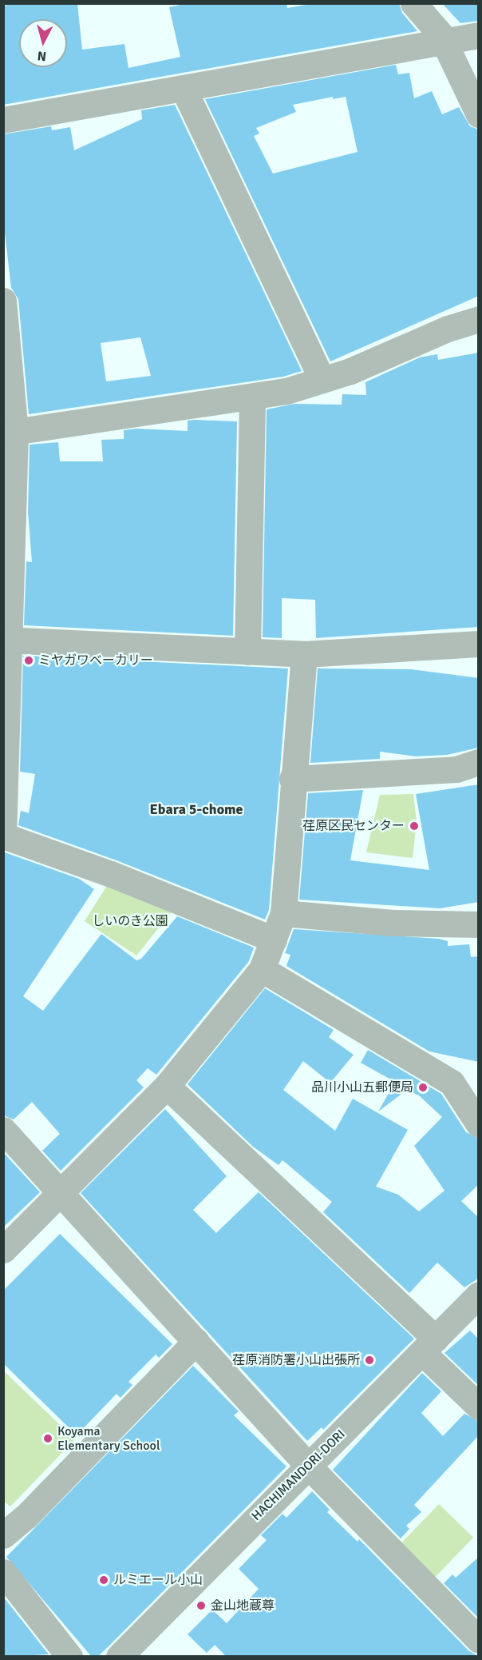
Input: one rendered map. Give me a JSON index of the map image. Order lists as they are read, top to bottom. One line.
{"streets":{"street":["HACHIMANDORI-DORI"]},"districts":["Ebara 5-chome"],"parks":["しいのき公園"],"places":["ミヤガワベーカリー","荏原区民センター","品川小山五郵便局","荏原消防署小山出張所","Koyama Elementary School","ルミエール小山","金山地蔵尊"],"north":"bottom"}
